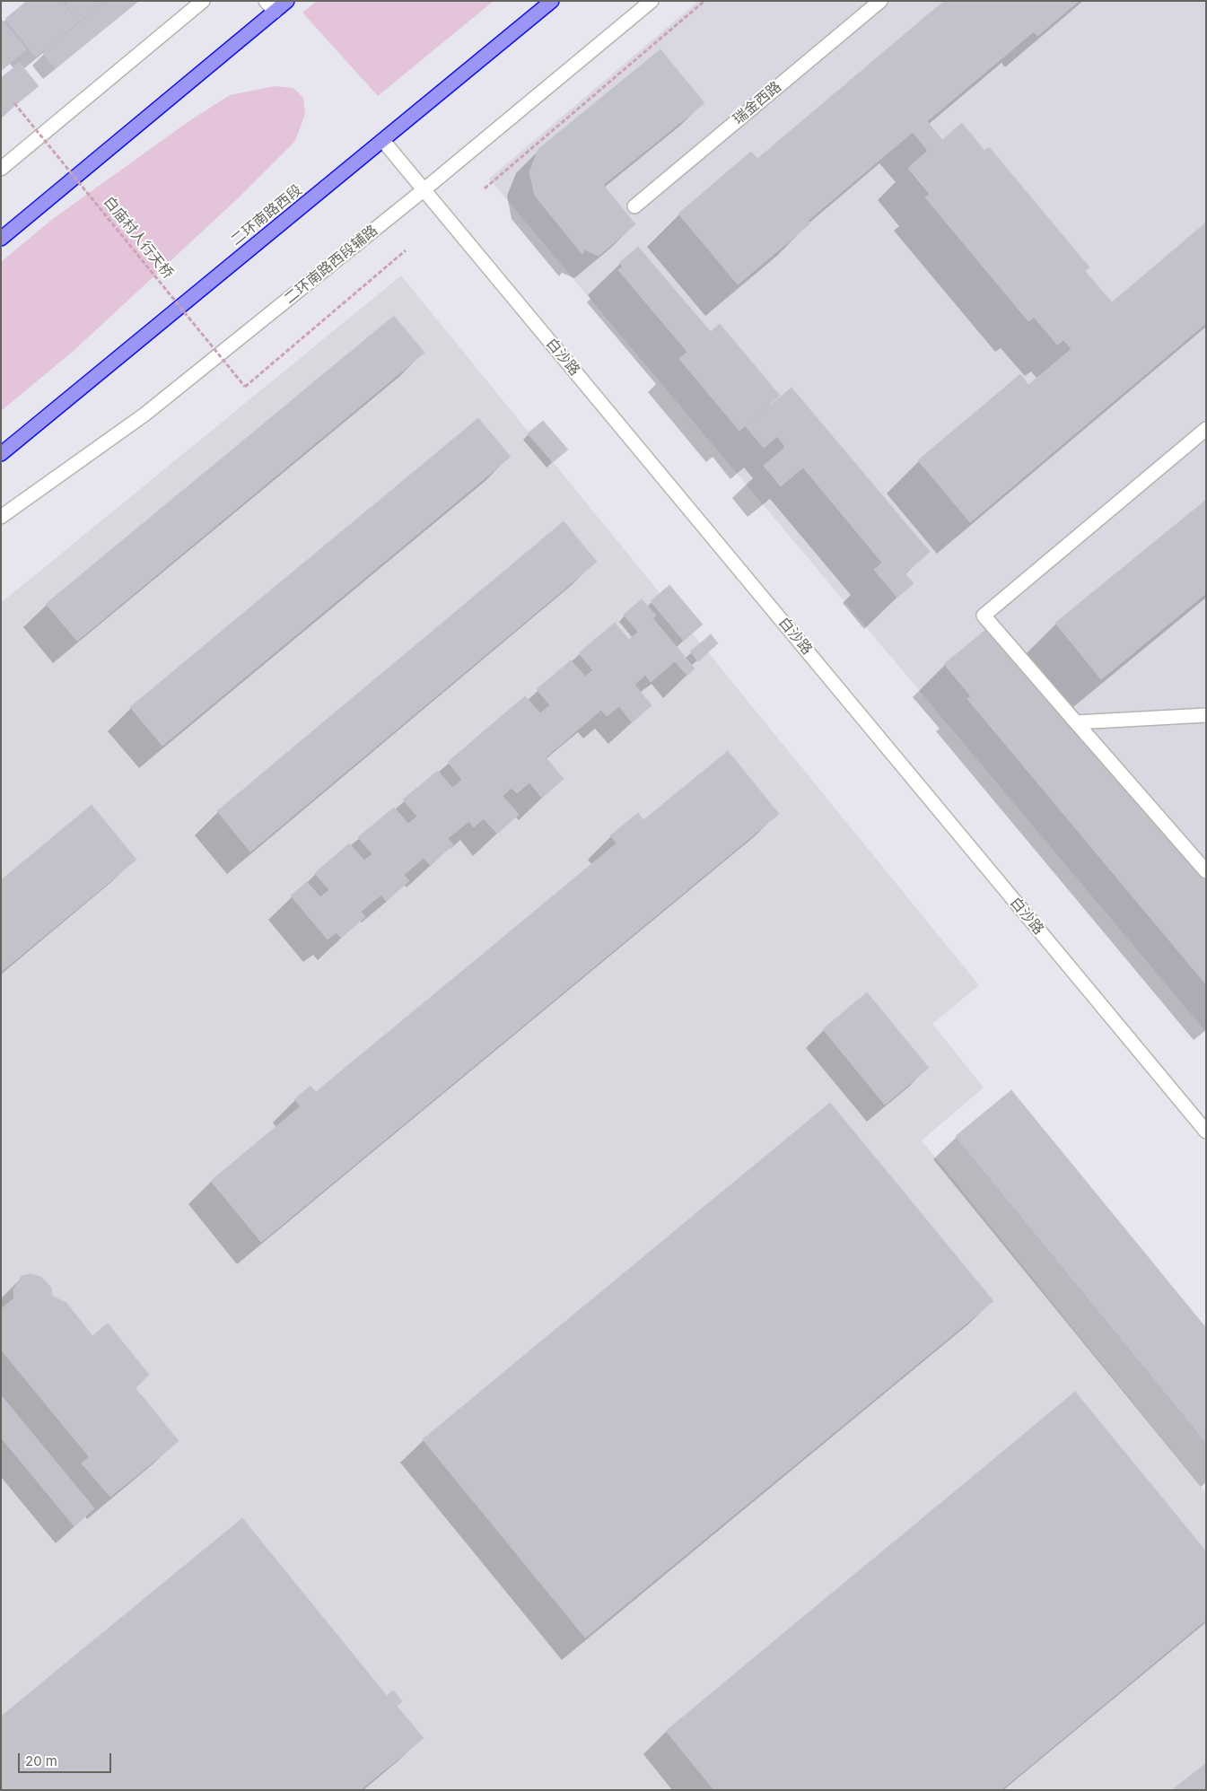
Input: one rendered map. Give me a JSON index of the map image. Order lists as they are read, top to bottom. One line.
{"streets":{"highway":["二环南路西段"],"street":["瑞金西路","二环南路西段辅路","白沙路"],"path":["白庙村人行天桥"]},"crossings":[["二环南路西段","白沙路"],["二环南路西段辅路","白沙路"]],"scale_bar":"20 m"}
